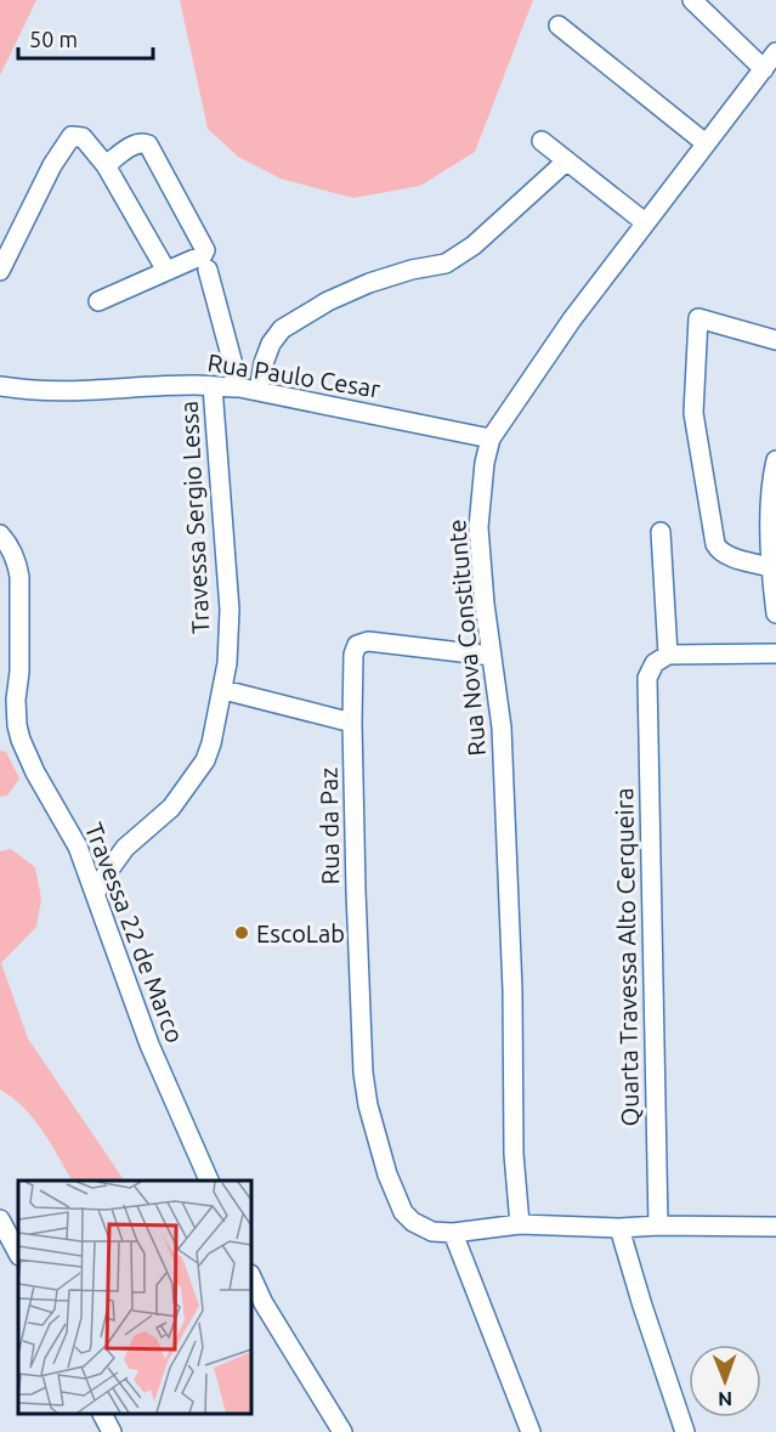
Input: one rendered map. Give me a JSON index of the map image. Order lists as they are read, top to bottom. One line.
{"streets":{"street":["Rua Paulo Cesar","Travessa Sergio Lessa","Rua Nova Constitunte","Rua da Paz","Travessa 22 de Marco","Quarta Travessa Alto Cerqueira"]},"crossings":[["Rua Paulo Cesar","Travessa Sergio Lessa"],["Rua Paulo Cesar","Rua Nova Constitunte"],["Travessa Sergio Lessa","Travessa 22 de Marco"],["Rua Nova Constitunte","Rua da Paz"]],"places":["EscoLab"],"scale_bar":"50 m","north":"bottom"}
